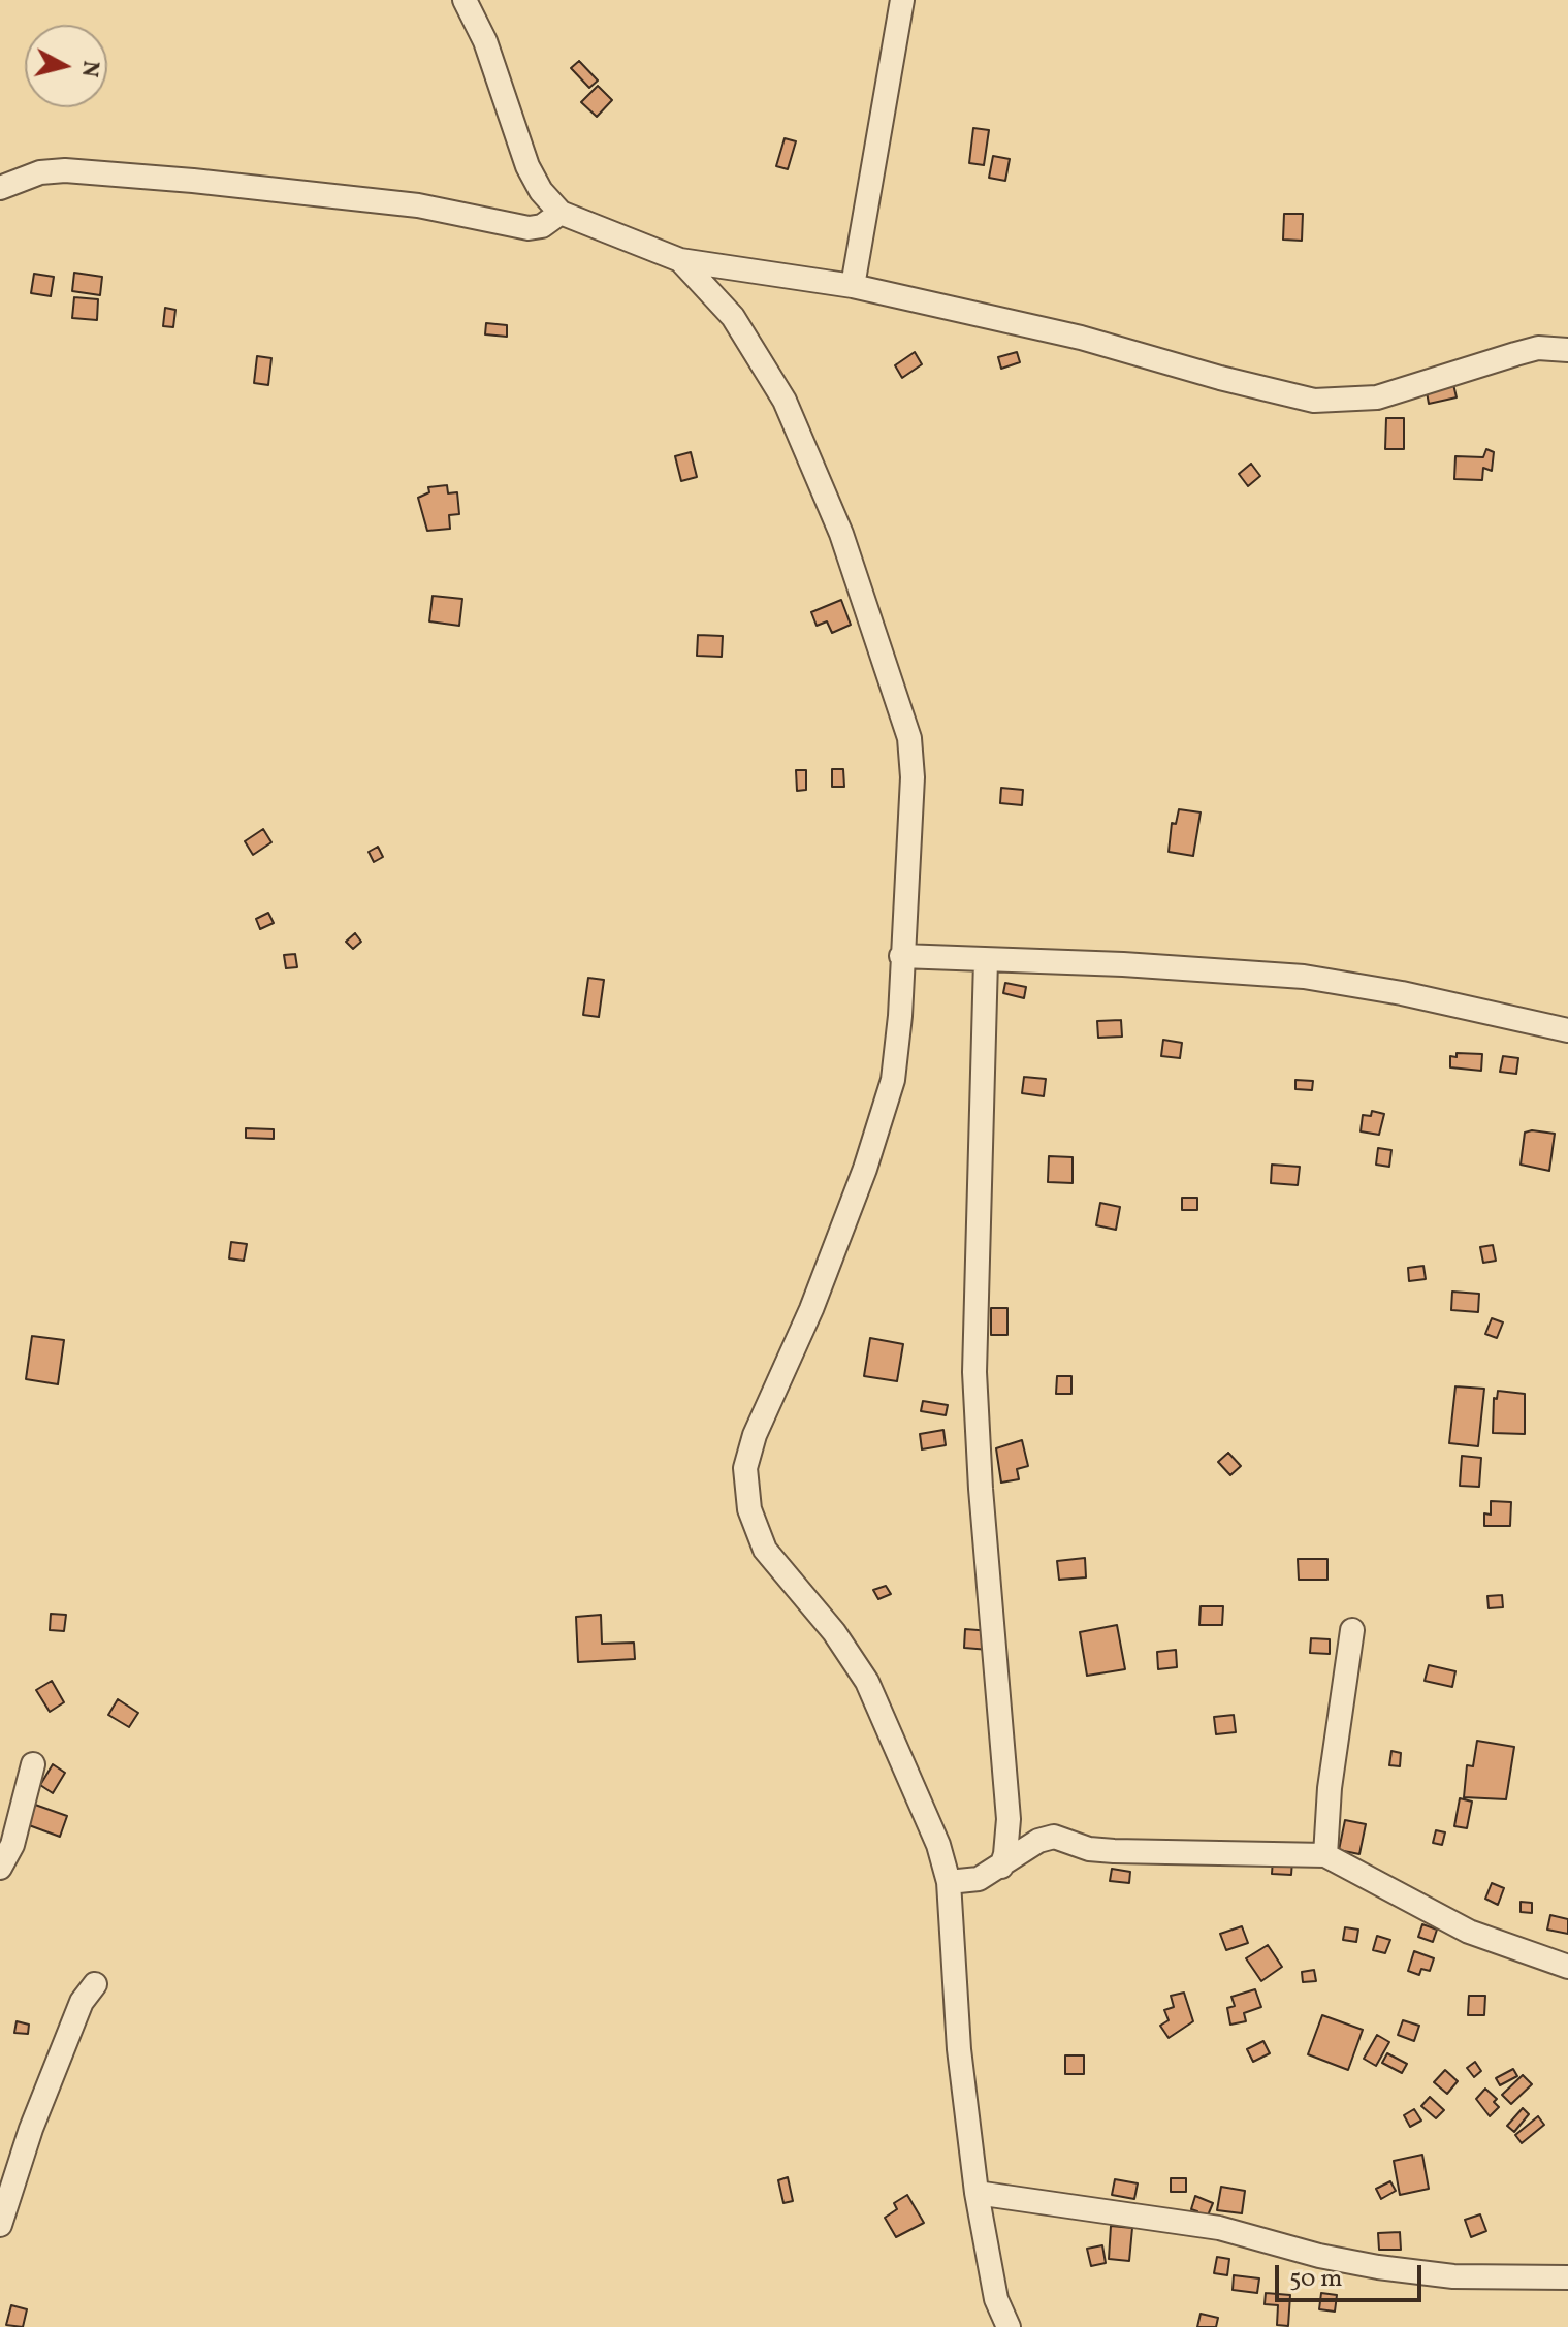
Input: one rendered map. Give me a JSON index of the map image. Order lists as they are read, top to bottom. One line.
{"scale_bar":"50 m","north":"right"}
